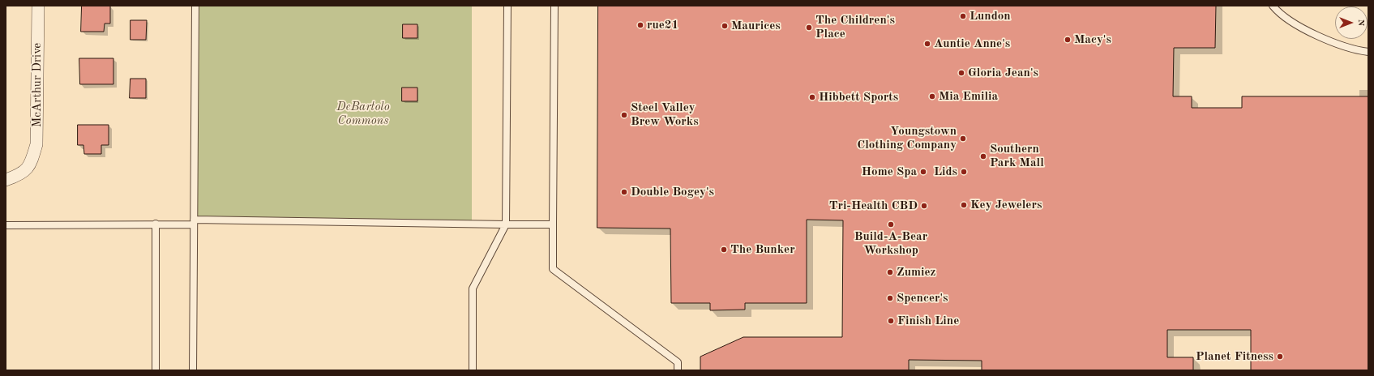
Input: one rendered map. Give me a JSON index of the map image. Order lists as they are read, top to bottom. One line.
{"streets":{"street":["McArthur Drive"]},"parks":["DeBartolo Commons"],"places":["Lundon","rue21","Maurices","The Children's Place","Macy's","Auntie Anne's","Gloria Jean's","Mia Emilia","Hibbett Sports","Steel Valley Brew Works","Youngstown Clothing Company","Southern Park Mall","Home Spa","Lids","Double Bogey's","Key Jewelers","Tri-Health CBD","Build-A-Bear Workshop","The Bunker","Zumiez","Spencer's","Finish Line","Planet Fitness"],"north":"right"}
